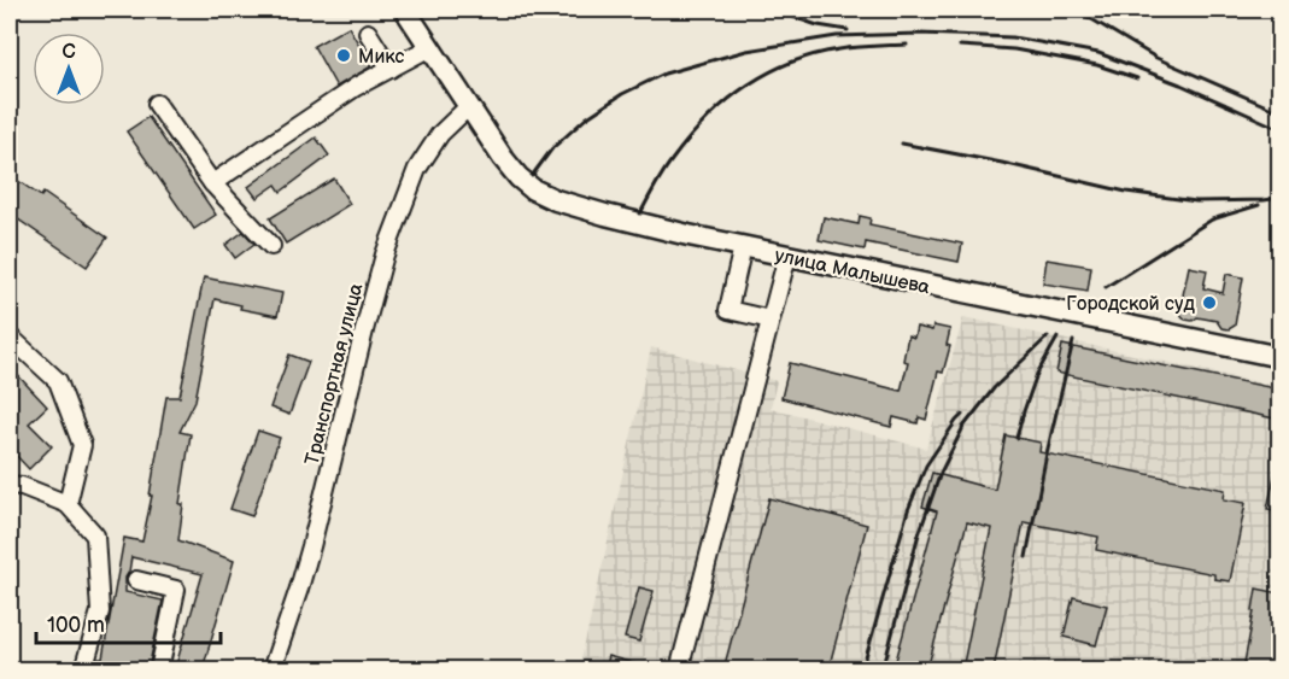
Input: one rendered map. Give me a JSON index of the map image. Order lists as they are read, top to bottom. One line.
{"streets":{"main road":["улица Малышева"],"street":["Транспортная улица"]},"crossings":[["улица Малышева","Транспортная улица"]],"places":["Микс","Городской суд"],"scale_bar":"100 m","north":"top"}
